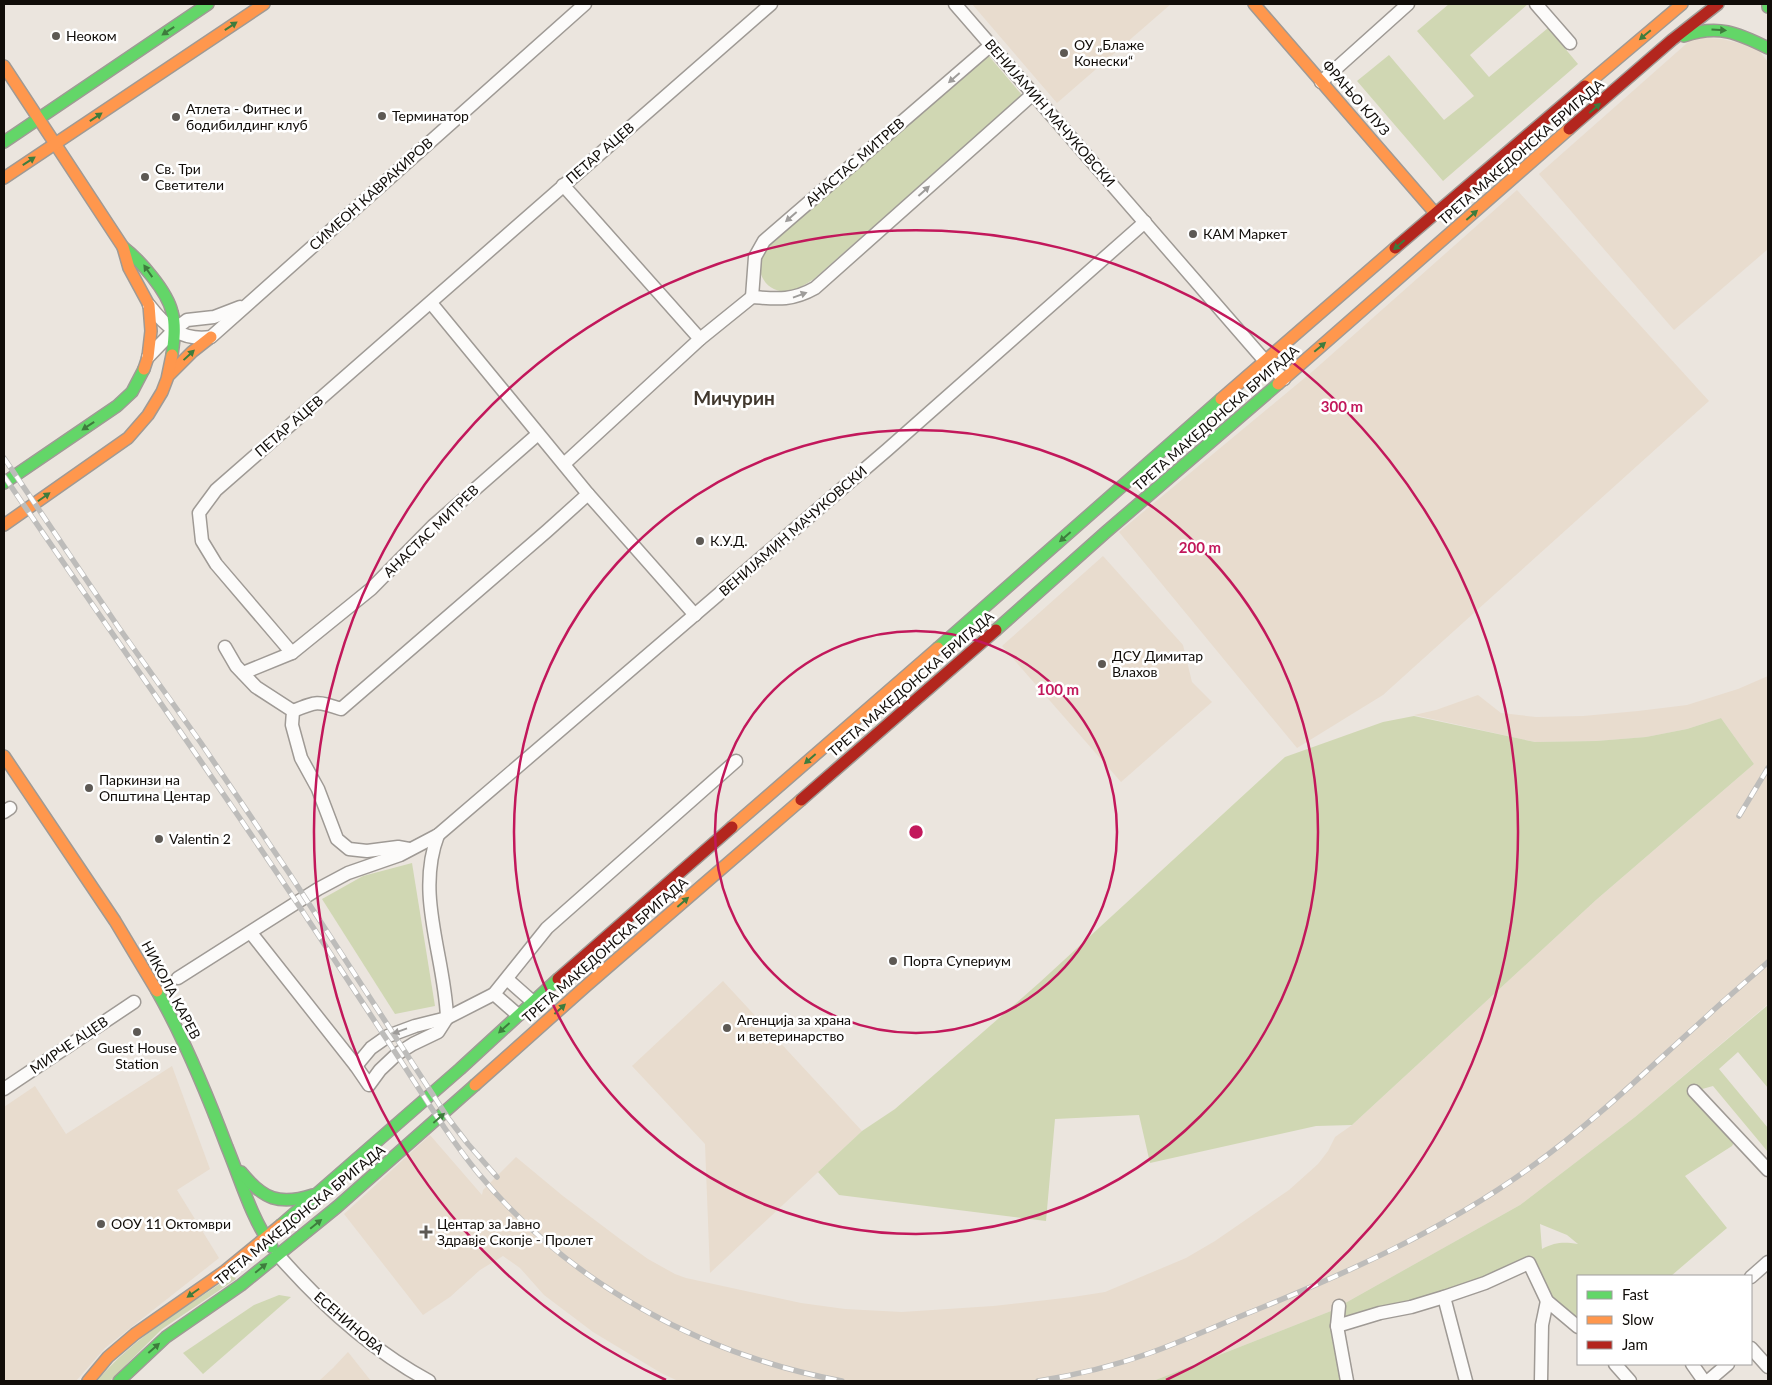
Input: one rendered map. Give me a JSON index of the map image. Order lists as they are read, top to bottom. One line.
{"streets":{"street":["ФРАЊО КЛУЗ","ВЕНИЈАМИН МАЧУКОВСКИ","ТРЕТА МАКЕДОНСКА БРИГАДА","ПЕТАР АЦЕВ","АНАСТАС МИТРЕВ","СИМЕОН КАВРАКИРОВ","НИКОЛА КАРЕВ","МИРЧЕ АЦЕВ","ЕСЕНИНОВА"]},"crossings":[["ФРАЊО КЛУЗ","ТРЕТА МАКЕДОНСКА БРИГАДА"],["ВЕНИЈАМИН МАЧУКОВСКИ","ТРЕТА МАКЕДОНСКА БРИГАДА"],["ВЕНИЈАМИН МАЧУКОВСКИ","АНАСТАС МИТРЕВ"],["ТРЕТА МАКЕДОНСКА БРИГАДА","НИКОЛА КАРЕВ"],["ТРЕТА МАКЕДОНСКА БРИГАДА","ЕСЕНИНОВА"],["ПЕТАР АЦЕВ","АНАСТАС МИТРЕВ"],["НИКОЛА КАРЕВ","ЕСЕНИНОВА"]],"districts":["Мичурин"],"places":{"other":["Неоком","ОУ „Блаже Конески“","Терминатор","Атлета - Фитнес и бодибилдинг клуб","Св. Три Светители","КАМ Маркет","К.У.Д.","ДСУ Димитар Влахов","Паркинзи на Општина Центар","Valentin 2","Порта Супериум","Агенција за храна и ветеринарство","Guest House Station","ООУ 11 Октомври"],"health":["Центар за Јавно Здравје Скопје - Пролет"]},"legend":["Fast","Slow","Jam"],"rings":["300 m","200 m","100 m"]}
